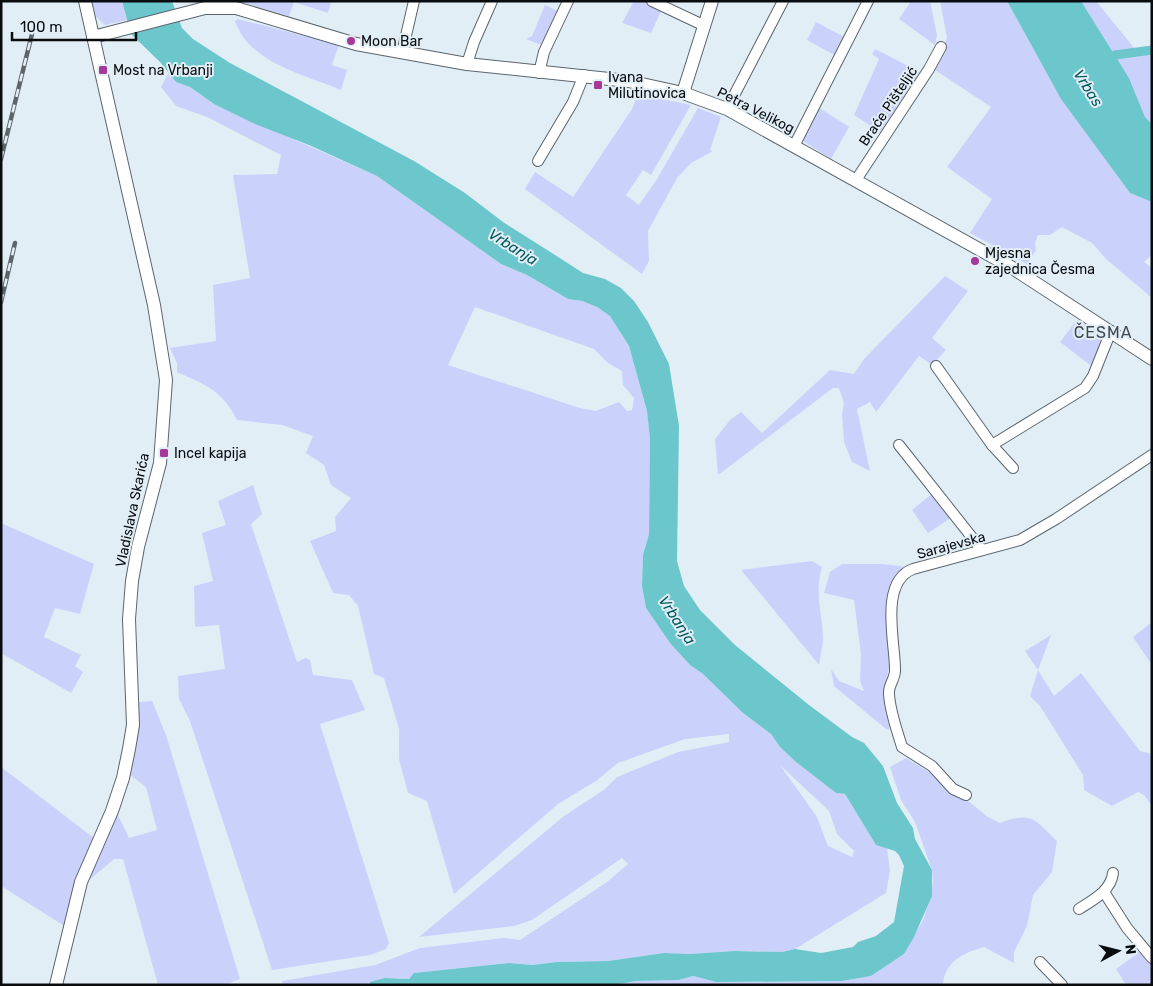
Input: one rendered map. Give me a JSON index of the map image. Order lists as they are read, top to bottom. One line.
{"streets":{"street":["Braće Pišteljić","Petra Velikog","Vladislava Skarića","Sarajevska"]},"crossings":[["Braće Pišteljić","Petra Velikog"],["Petra Velikog","Vladislava Skarića"]],"districts":["ČESMA"],"water":["Vrbas","Vrbanja"],"places":{"other":["Moon Bar","Mjesna zajednica Česma"],"transit":["Most na Vrbanji","Ivana Milutinovica","Incel kapija"]},"scale_bar":"100 m","north":"right"}
